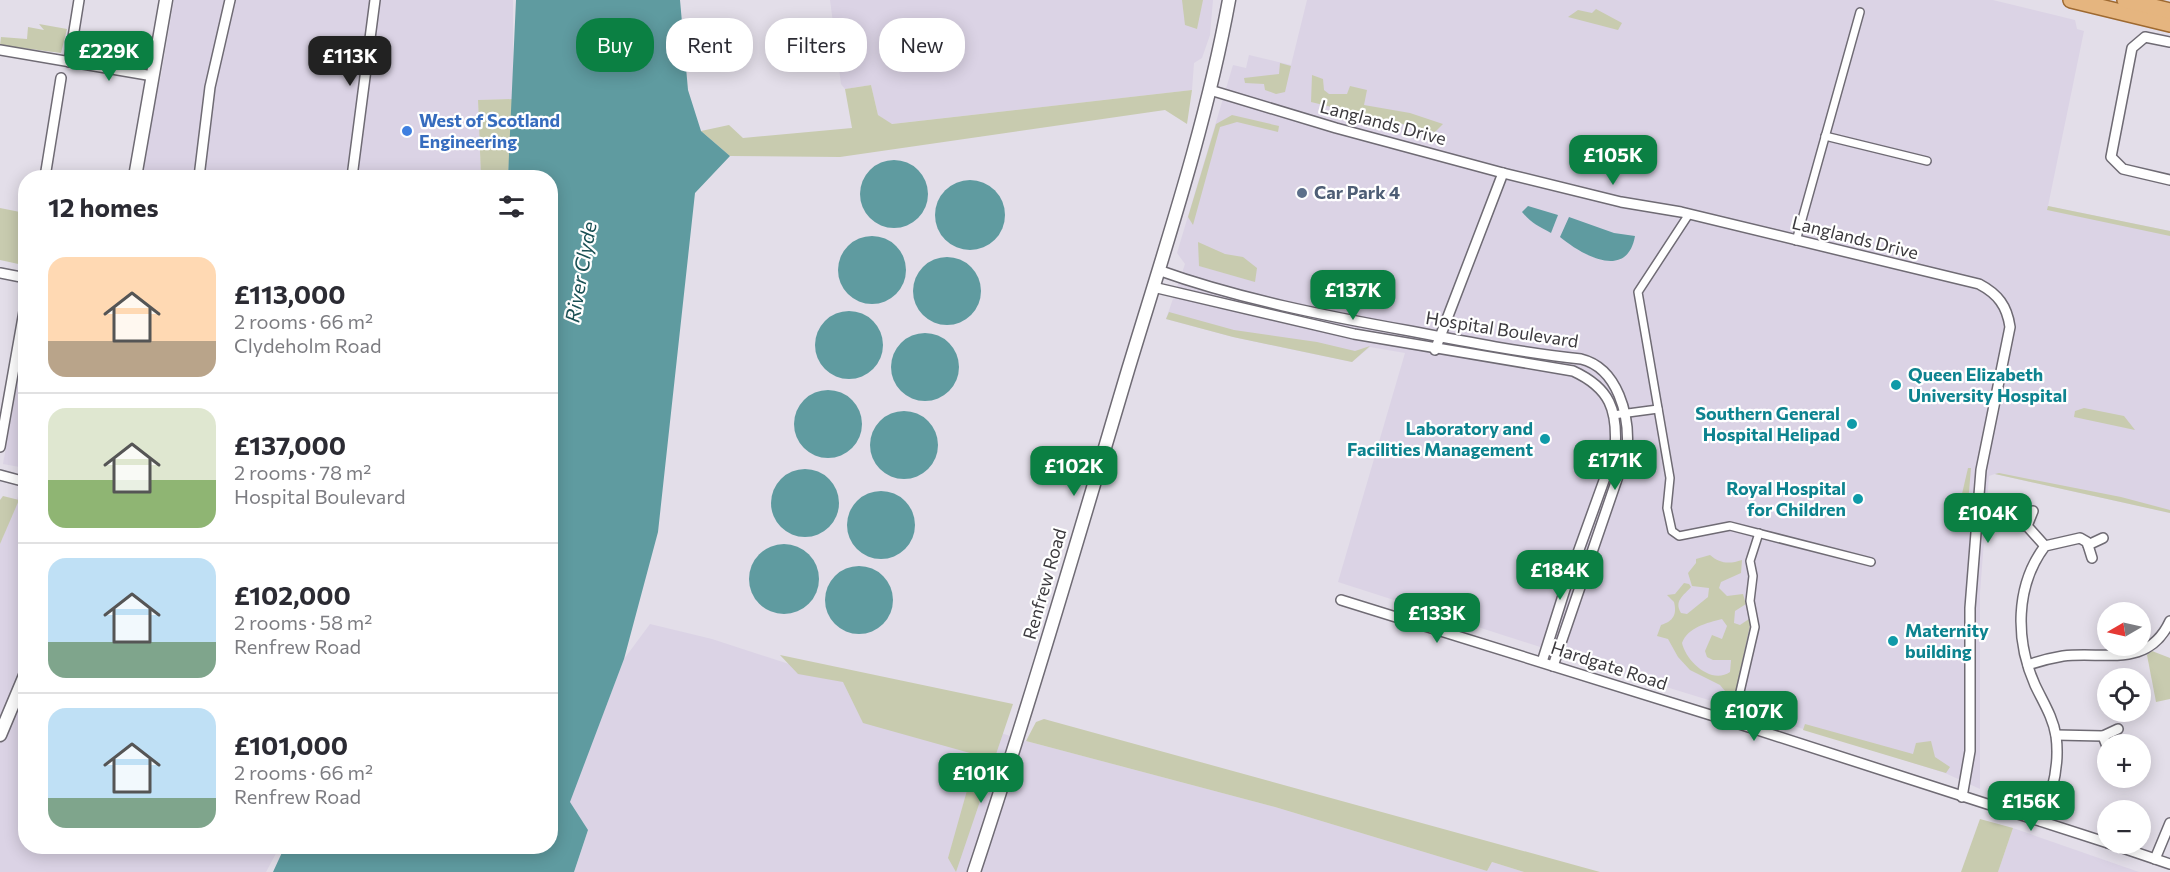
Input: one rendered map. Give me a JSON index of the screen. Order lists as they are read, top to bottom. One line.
{"streets":{"street":["Langlands Drive","Hospital Boulevard","Renfrew Road","Hardgate Road"]},"crossings":[["Langlands Drive","Renfrew Road"],["Langlands Drive","Hardgate Road"],["Hospital Boulevard","Renfrew Road"],["Hospital Boulevard","Hardgate Road"]],"water":["River Clyde"],"places":["West of Scotland Engineering","Car Park 4","Queen Elizabeth University Hospital","Southern General Hospital Helipad","Laboratory and Facilities Management","Royal Hospital for Children","Maternity building"],"north":"left","page":{"chip":["Buy","Rent","Filters","New"],"price":["£229K","£113K","£105K","£137K","£171K","£102K","£104K","£184K","£133K","£107K","£101K","£156K"],"heading":"12 homes","list":[{"name":"£113,000","note":"2 rooms · 66 m² · Clydeholm Road"},{"name":"£137,000","note":"2 rooms · 78 m² · Hospital Boulevard"},{"name":"£102,000","note":"2 rooms · 58 m² · Renfrew Road"},{"name":"£101,000","note":"2 rooms · 66 m² · Renfrew Road"}],"map_buttons":["+","−"]}}
